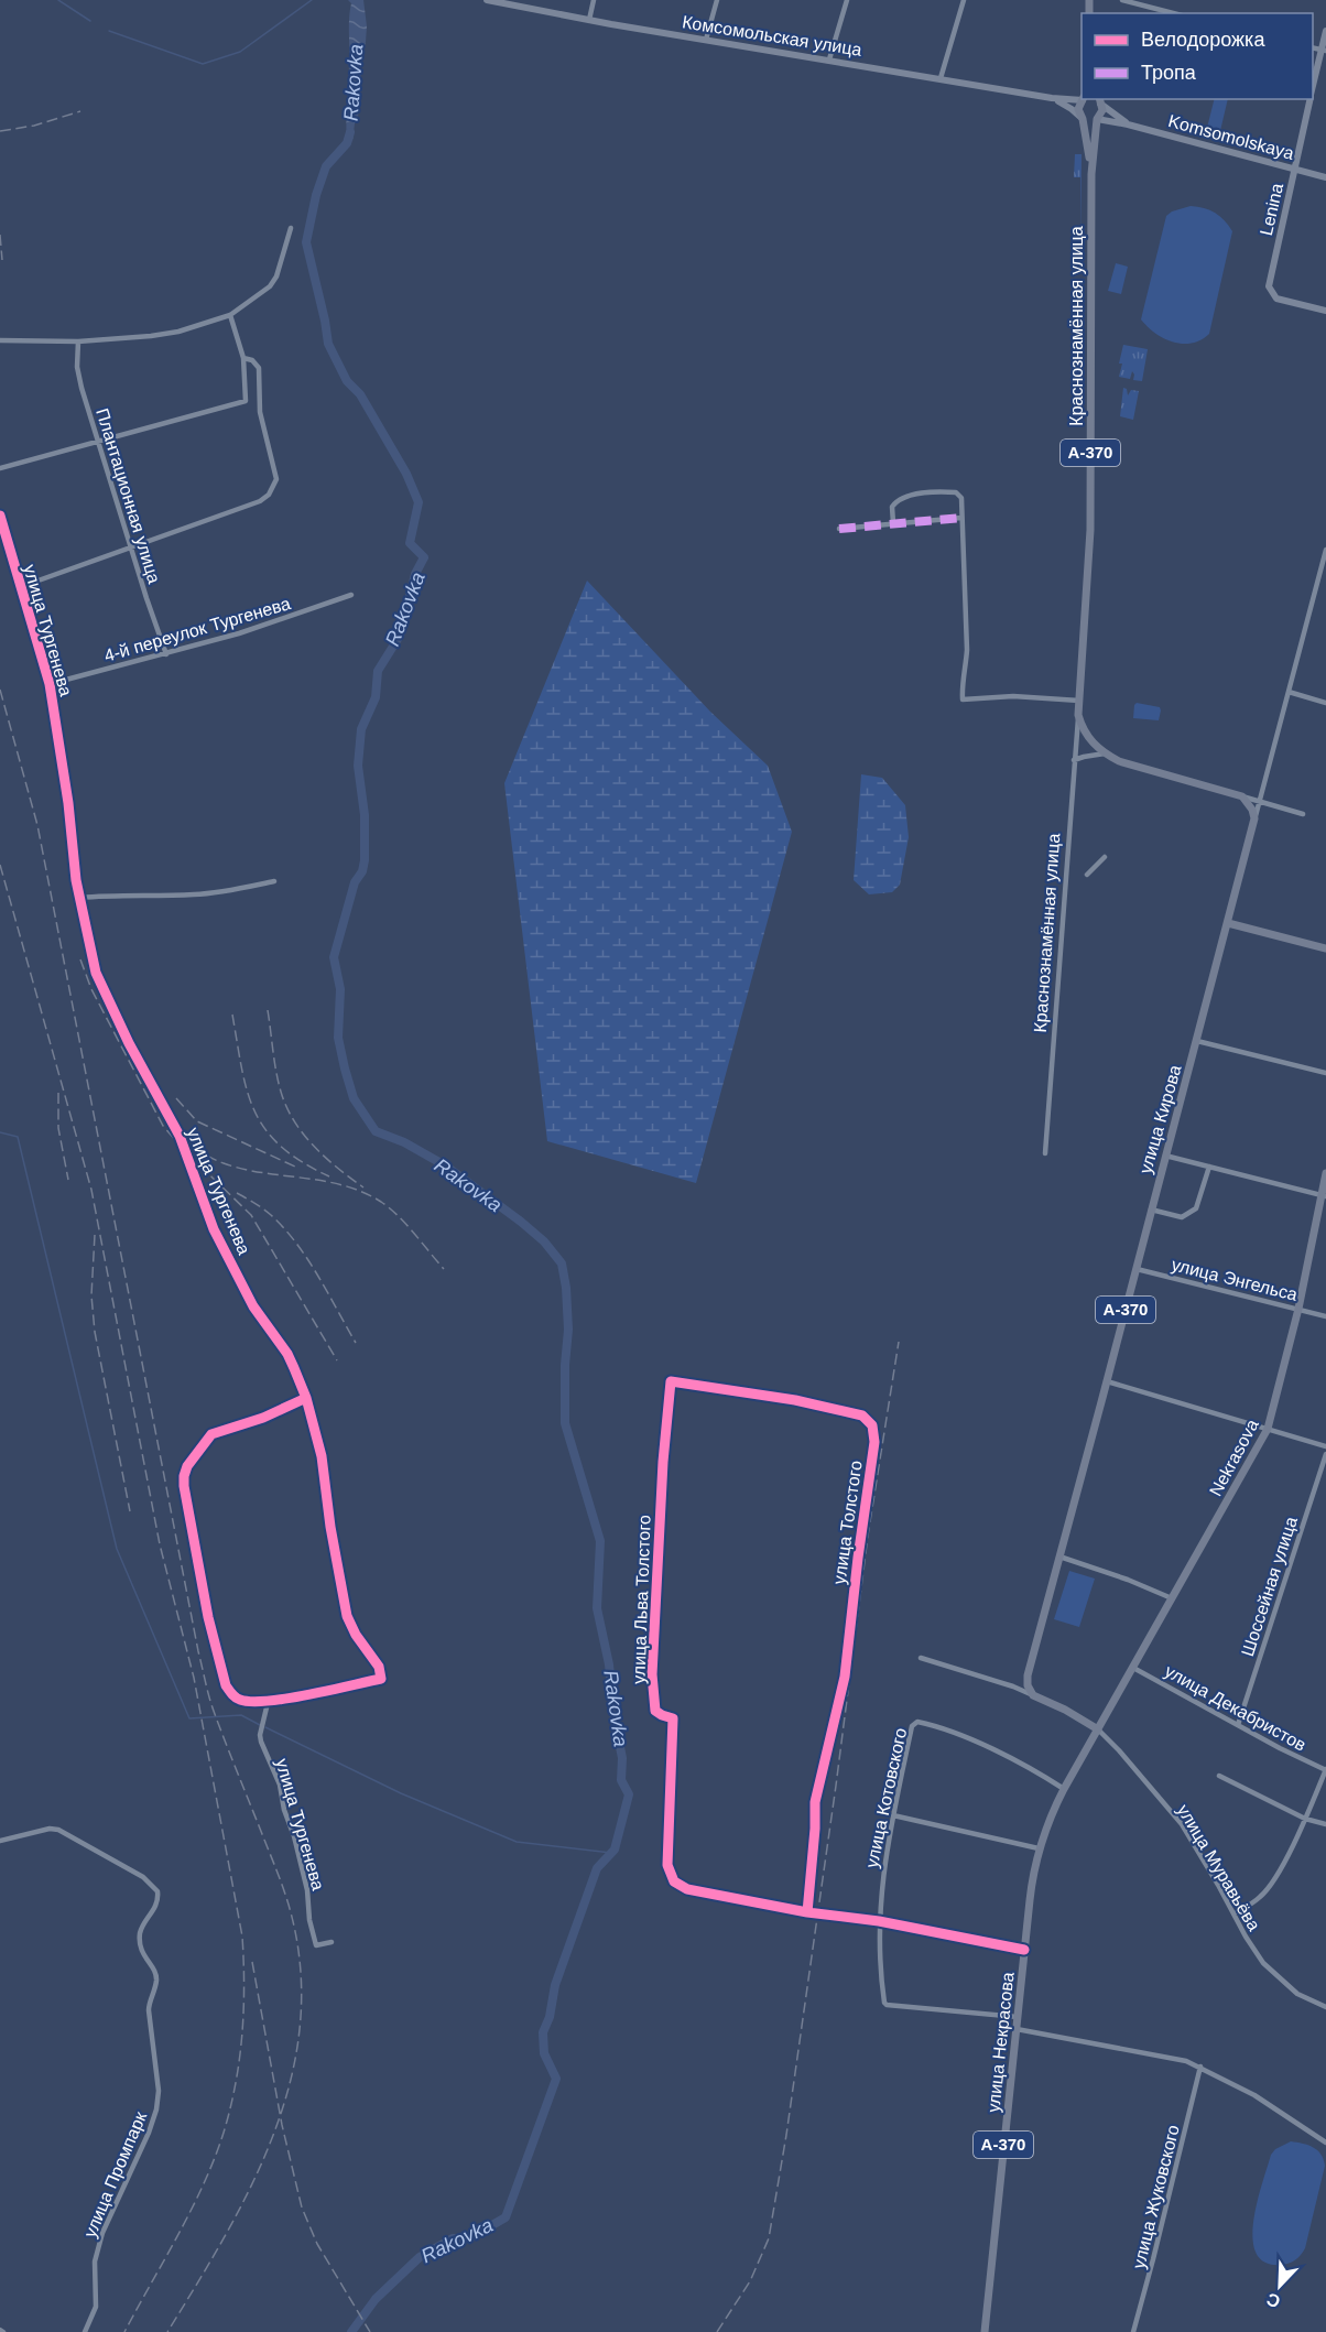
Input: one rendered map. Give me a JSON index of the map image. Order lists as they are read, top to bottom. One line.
{"streets":{"highway":["Краснознамённая улица","А-370","улица Кирова","Nekrasova","улица Некрасова"],"main road":["Комсомольская улица","Komsomolskaya","Lenina"],"street":["Плантационная улица","4-й переулок Тургенева","улица Тургенева","улица Энгельса","улица Толстого","Шоссейная улица","улица Льва Толстого","улица Декабристов","улица Котовского","улица Муравьёва","улица Промпарк","улица Жуковского"]},"crossings":[["Комсомольская улица","Краснознамённая улица"],["Комсомольская улица","А-370"],["Komsomolskaya","Lenina"],["Краснознамённая улица","А-370"],["Плантационная улица","4-й переулок Тургенева"],["4-й переулок Тургенева","улица Тургенева"],["улица Кирова","улица Энгельса"],["улица Энгельса","Nekrasova"],["Nekrasova","улица Декабристов"],["Nekrasova","улица Муравьёва"],["Nekrasova","улица Некрасова"],["улица Толстого","улица Льва Толстого"],["Шоссейная улица","улица Декабристов"],["улица Льва Толстого","улица Котовского"],["улица Льва Толстого","улица Некрасова"],["улица Котовского","улица Некрасова"],["улица Муравьёва","улица Некрасова"]],"water":["Rakovka"],"legend":["Велодорожка","Тропа"],"north":"bottom left"}
